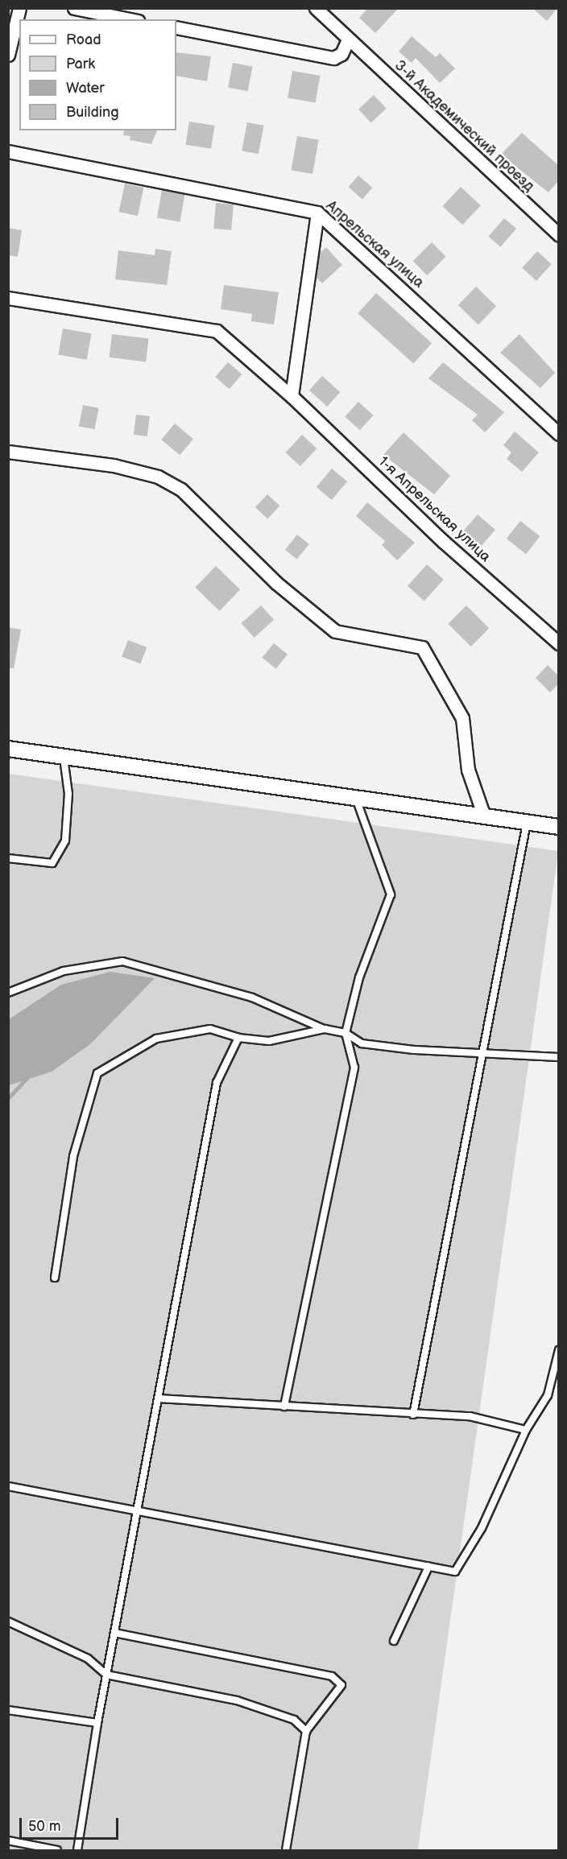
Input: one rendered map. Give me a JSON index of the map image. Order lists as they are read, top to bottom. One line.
{"streets":{"street":["3-й Академический проезд","Апрельская улица","1-я Апрельская улица"]},"legend":["Road","Park","Water","Building"],"scale_bar":"50 m"}
